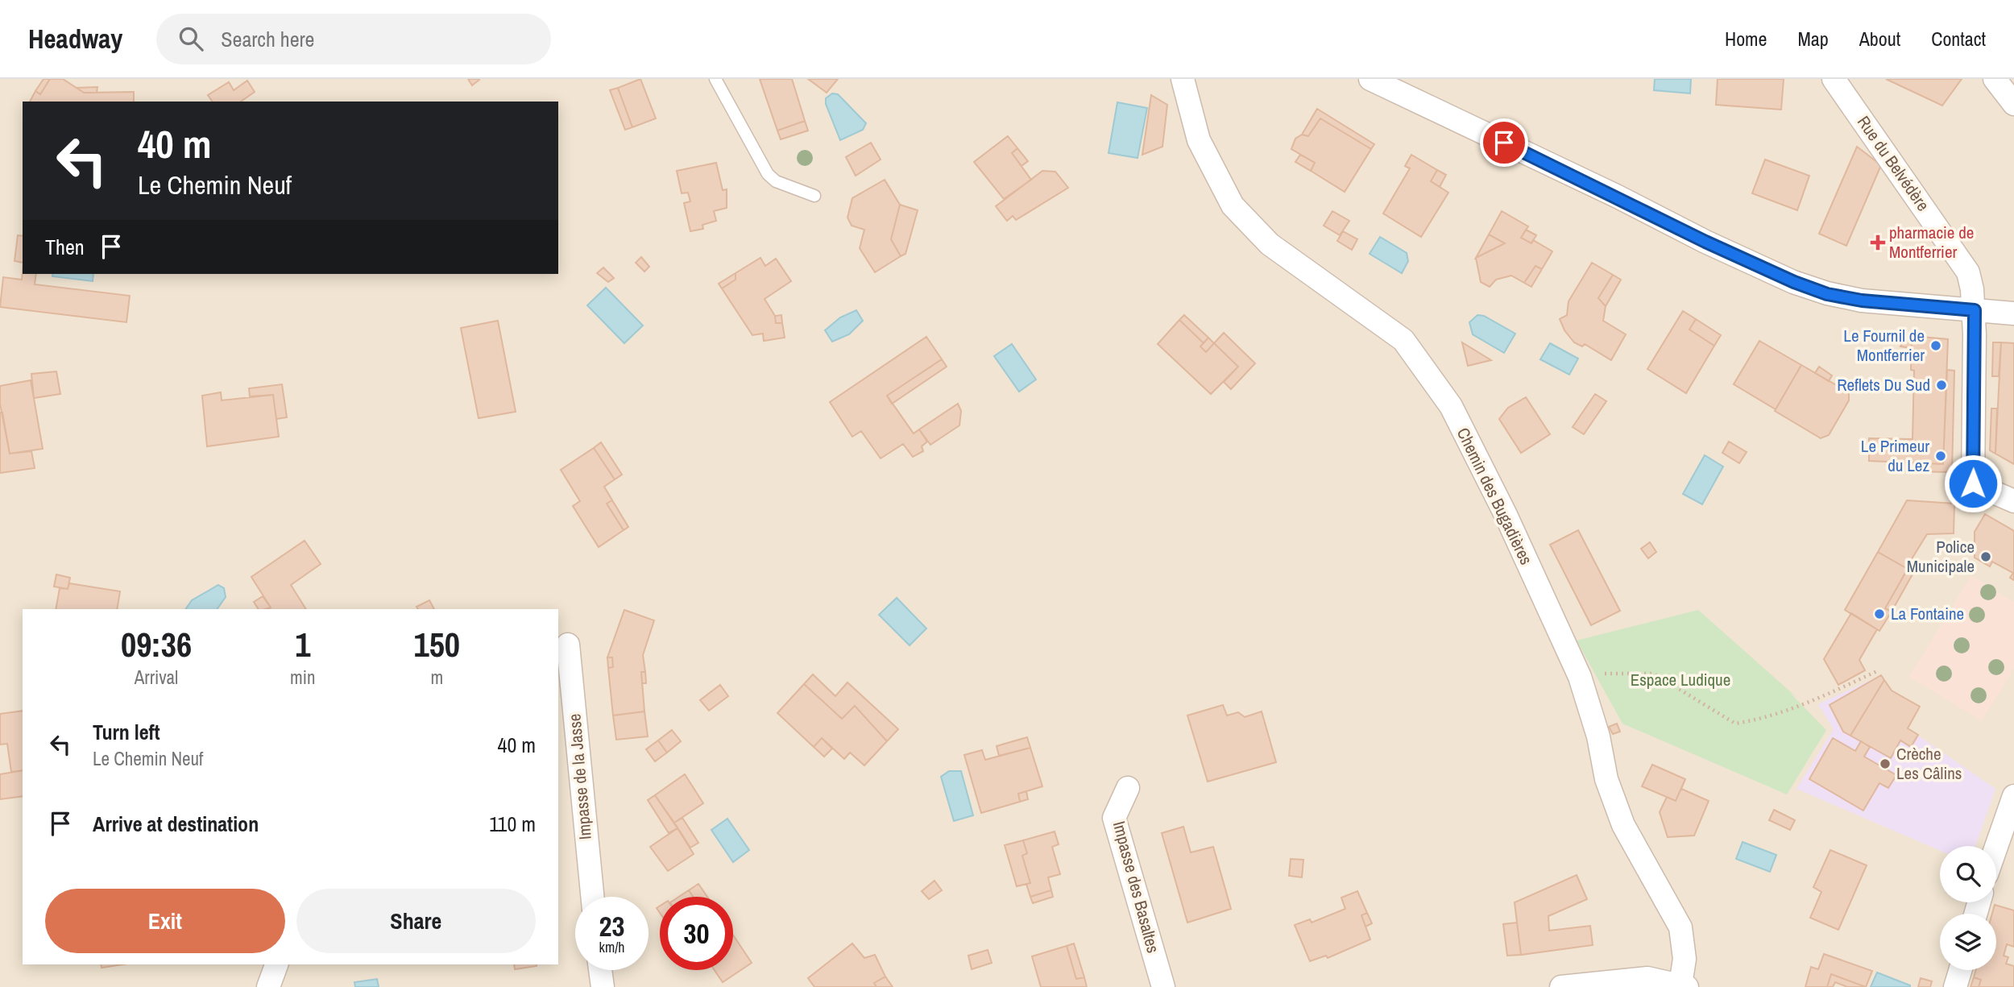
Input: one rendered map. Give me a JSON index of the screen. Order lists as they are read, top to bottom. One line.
{"streets":{"street":["Rue du Belvédère","Chemin des Bugadières","Impasse de la Jasse","Impasse des Basaltes"]},"parks":["Espace Ludique"],"places":{"health":["pharmacie de Montferrier"],"other":["Le Fournil de Montferrier","Reflets Du Sud","Le Primeur du Lez","Police Municipale","La Fontaine","Crèche Les Câlins"]},"page":{"header":"Headway","search":"Search here","nav":["Home","Map","About","Contact"],"turn":["40 m","Le Chemin Neuf"],"then":"Then","eta":["09:36","Arrival","1","min","150","m"],"list":[{"name":"Turn left","note":"Le Chemin Neuf","value":"40 m"},{"name":"Arrive at destination","value":"110 m"}],"buttons":["Exit","Share"],"speed":"23 km/h","limit":"30"}}
